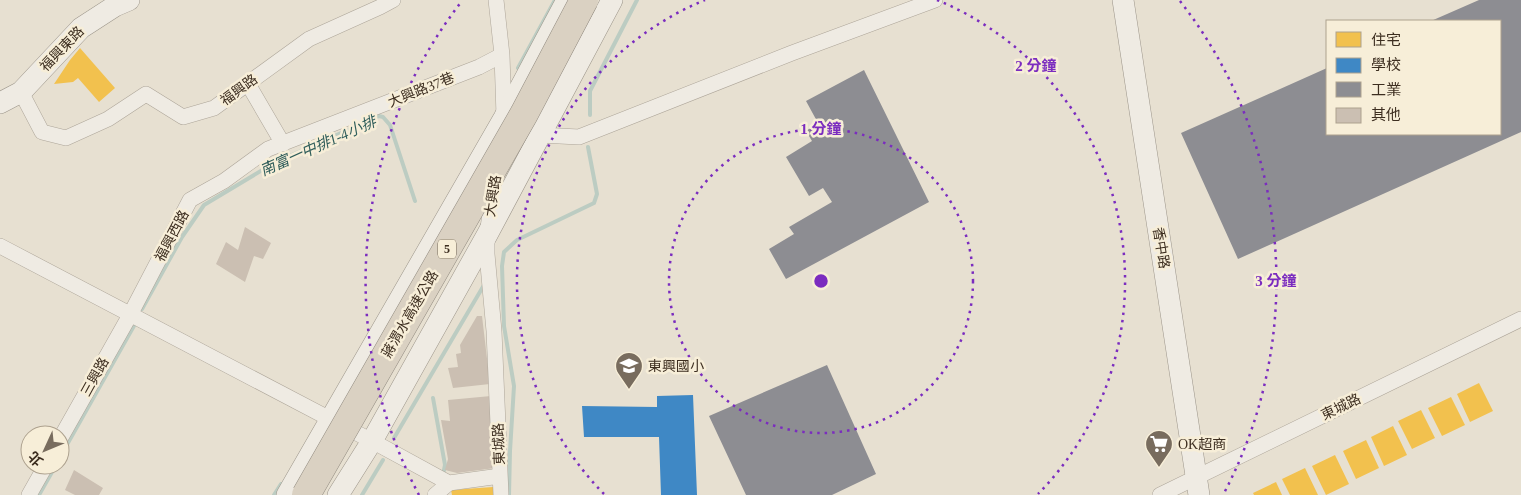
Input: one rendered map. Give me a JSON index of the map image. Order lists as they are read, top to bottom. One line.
{"streets":{"highway":["5","蔣渭水高速公路"],"main road":["福興東路","香中路"],"street":["福興路","大興路37巷","大興路","福興西路","三興路","東城路"]},"crossings":[["福興東路","福興路"],["大興路37巷","大興路"],["大興路37巷","福興西路"],["大興路","東城路"],["福興西路","三興路"],["香中路","東城路"]],"water":["南富一中排1-4小排"],"places":{"school or university":["東興國小"],"supermarket":["OK超商"]},"legend":["住宅","學校","工業","其他"],"north":"bottom left","rings":["2 分鐘","1 分鐘","3 分鐘"]}
